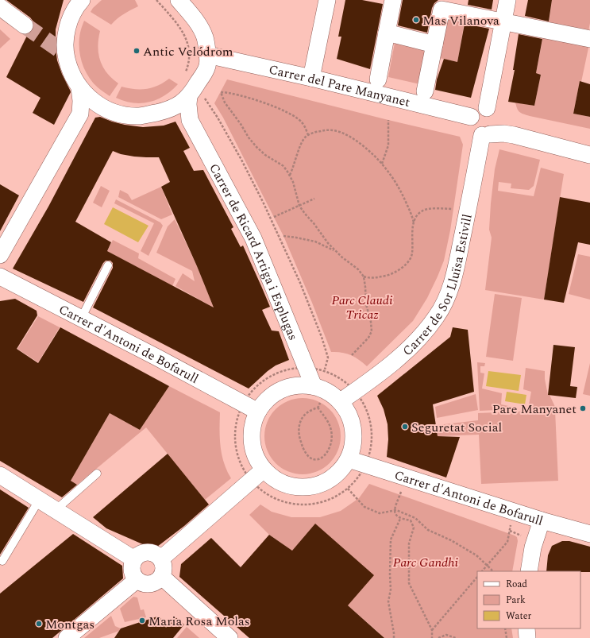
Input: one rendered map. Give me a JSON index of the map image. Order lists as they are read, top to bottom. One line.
{"streets":{"street":["Carrer del Pare Manyanet","Carrer de Ricard Artiga i Esplugas","Carrer de Sor Lluïsa Estivill","Carrer d'Antoni de Bofarull"]},"crossings":[["Carrer del Pare Manyanet","Carrer de Sor Lluïsa Estivill"]],"parks":["Parc Claudi Tricaz","Parc Gandhi"],"places":["Mas Vilanova","Antic Velódrom","Pare Manyanet","Seguretat Social","Maria Rosa Molas","Montgas"],"legend":["Road","Park","Water"]}
